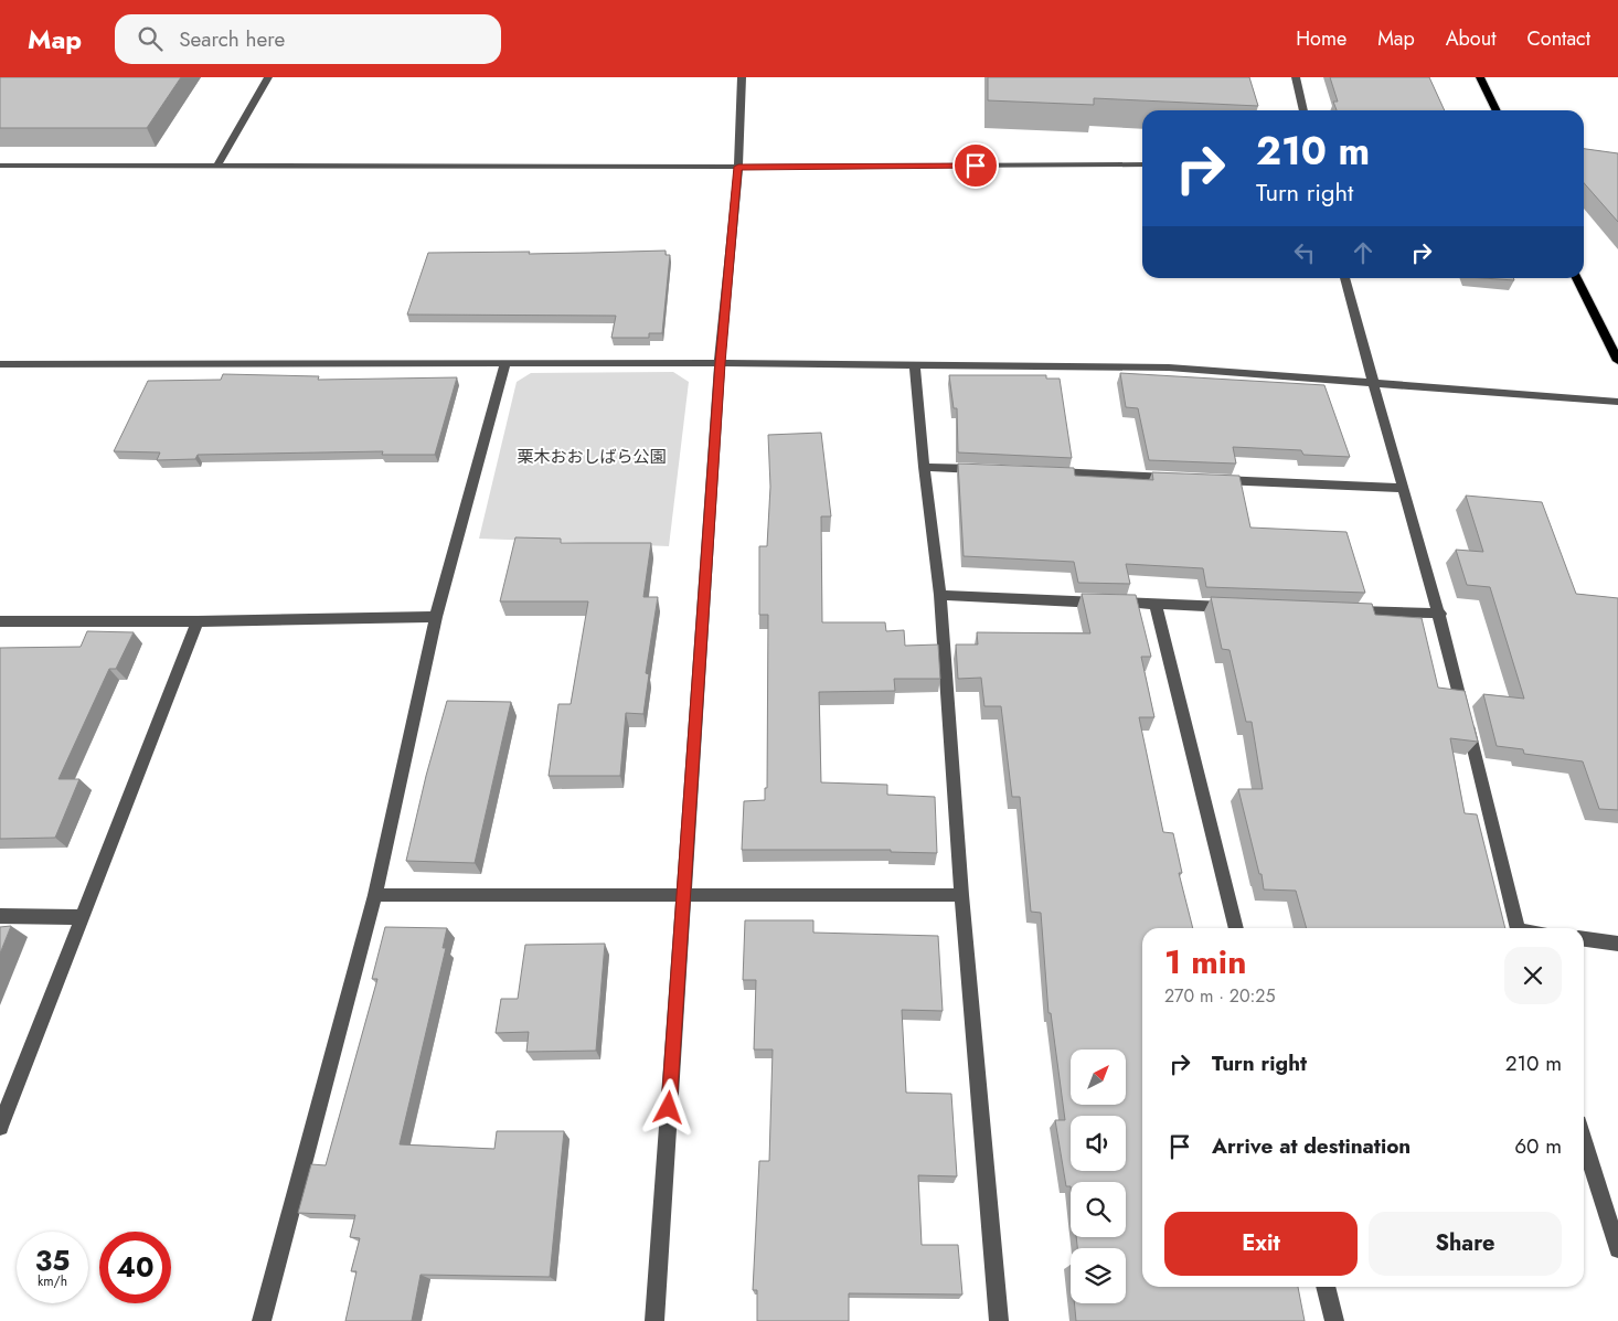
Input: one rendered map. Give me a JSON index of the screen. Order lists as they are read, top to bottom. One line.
{"parks":["栗木おおしばら公園"],"north":"top right","page":{"header":"Map","search":"Search here","nav":["Home","Map","About","Contact"],"turn":["210 m","Turn right"],"heading":["1 min","270 m · 20:25"],"list":[{"name":"Turn right","value":"210 m"},{"name":"Arrive at destination","value":"60 m"}],"buttons":["Exit","Share"],"speed":"35 km/h","limit":"40"}}
